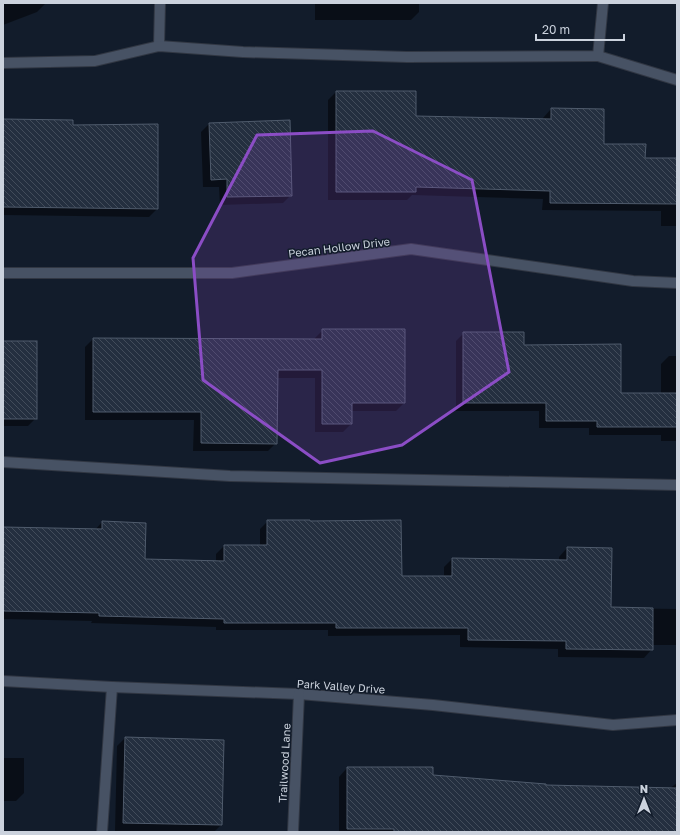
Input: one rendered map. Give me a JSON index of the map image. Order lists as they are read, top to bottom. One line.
{"streets":{"street":["Pecan Hollow Drive","Park Valley Drive","Trailwood Lane"]},"crossings":[["Park Valley Drive","Trailwood Lane"]],"scale_bar":"20 m","north":"top"}
